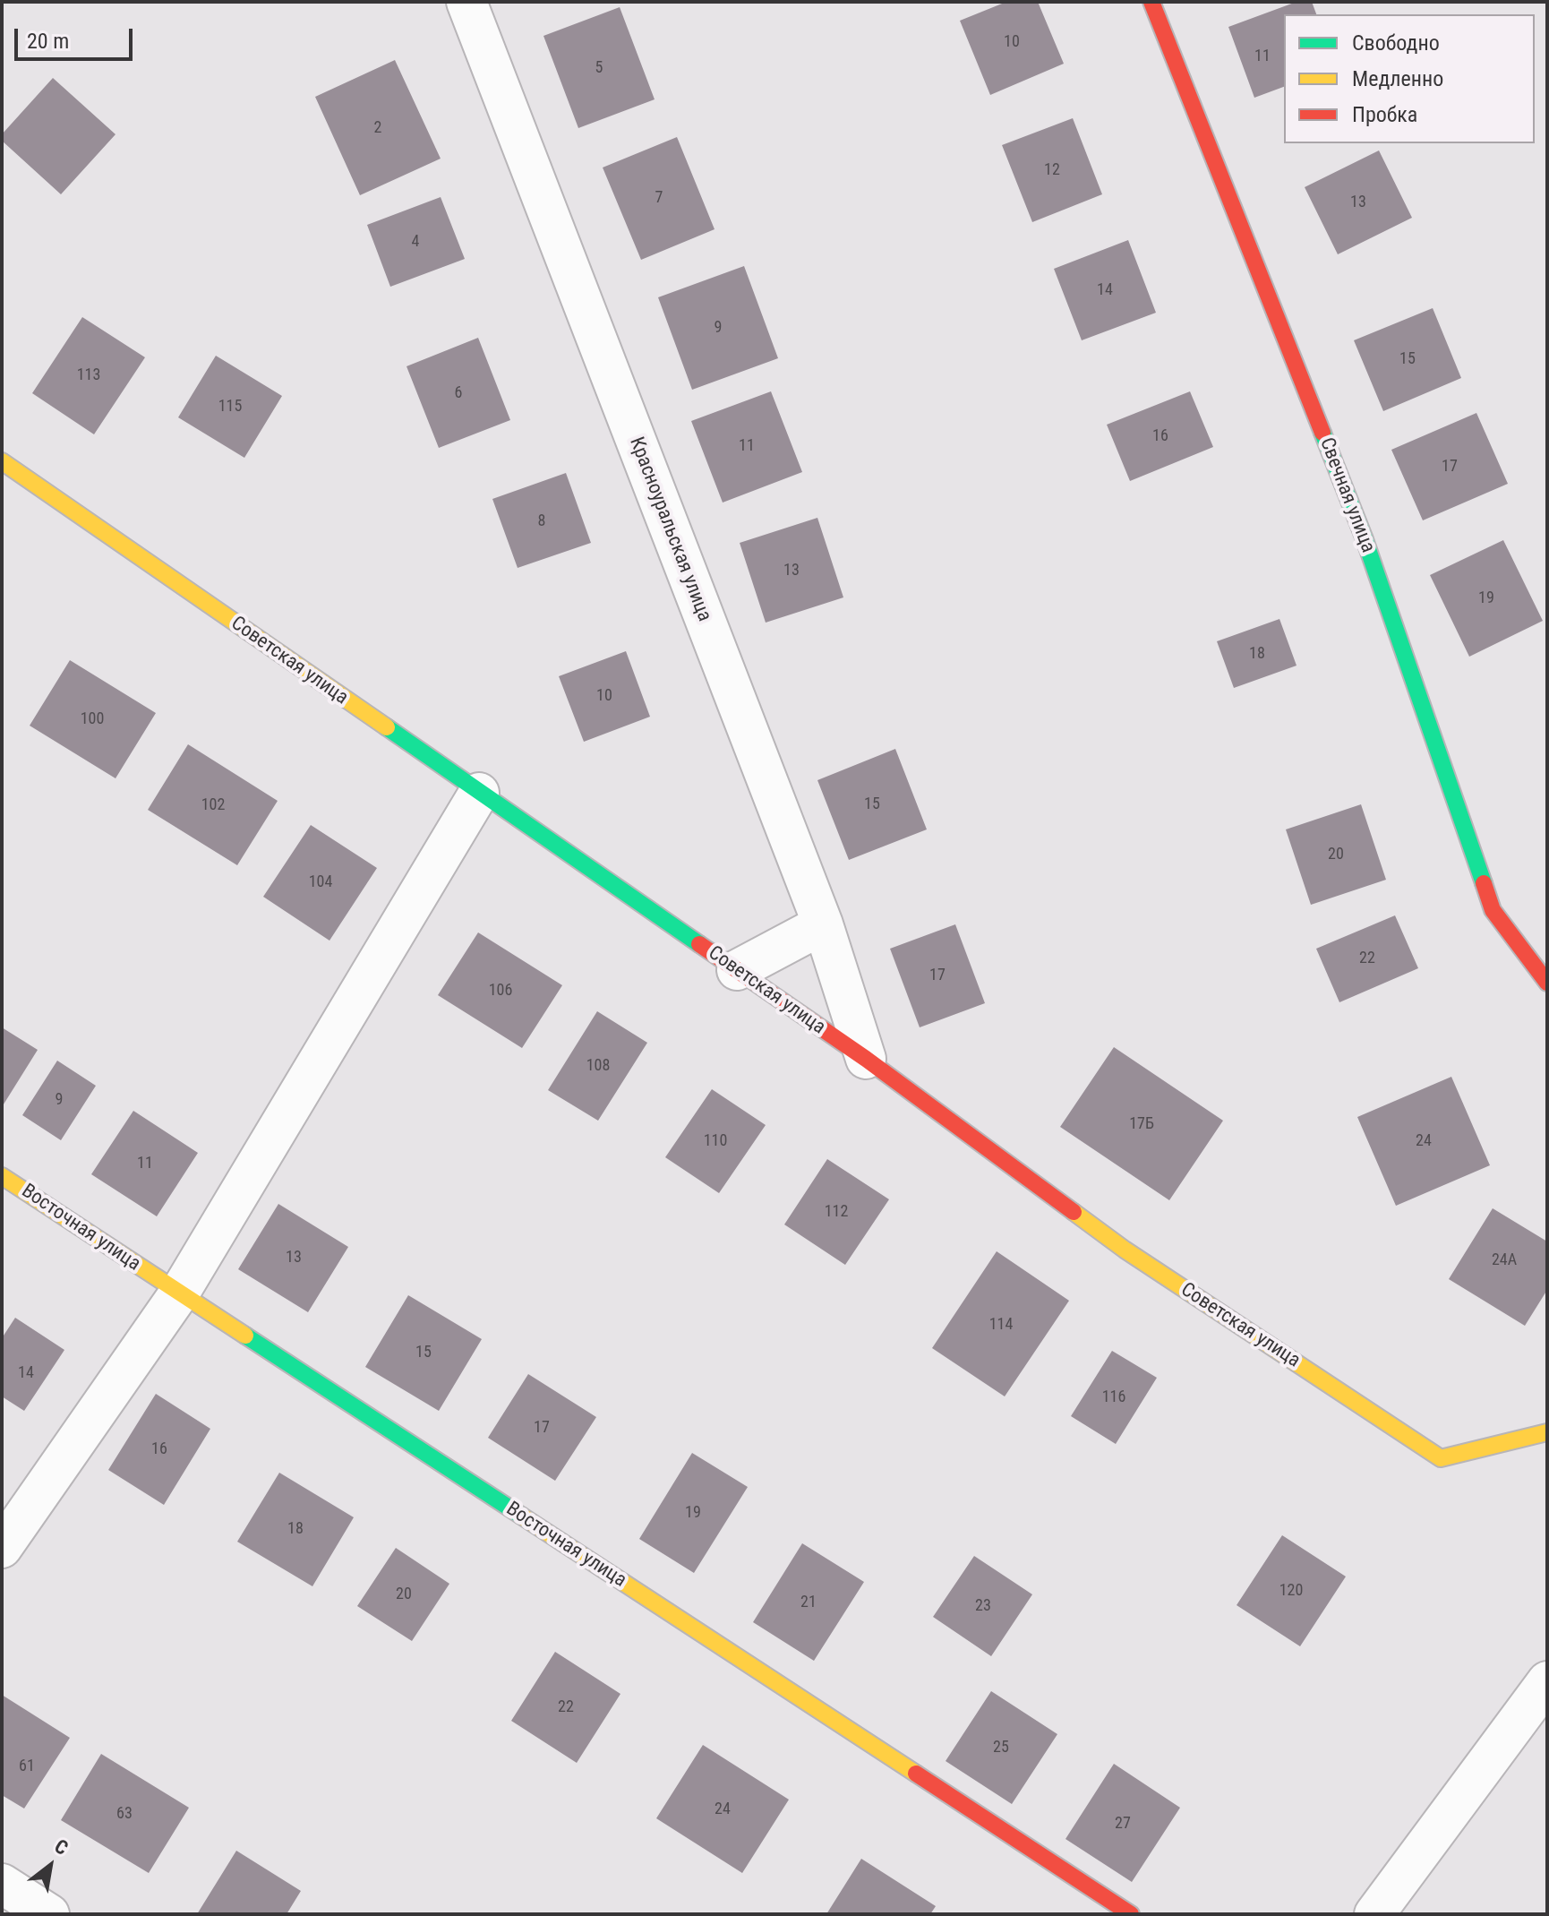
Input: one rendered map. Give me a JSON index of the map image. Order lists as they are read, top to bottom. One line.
{"streets":{"street":["Свечная улица","Красноуральская улица","Советская улица","Восточная улица"]},"crossings":[["Красноуральская улица","Советская улица"]],"house_numbers":["10","11","5","2","12","7","13","4","14","9","15","113","6","115","16","11","17","8","13","19","18","10","100","15","102","20","104","22","17","106","108","9","17Б","110","24","11","112","13","24А","114","15","14","116","17","16","19","18","120","20","21","23","22","25","61","24","63","27"],"legend":["Свободно","Медленно","Пробка"],"scale_bar":"20 m","north":"top right"}
